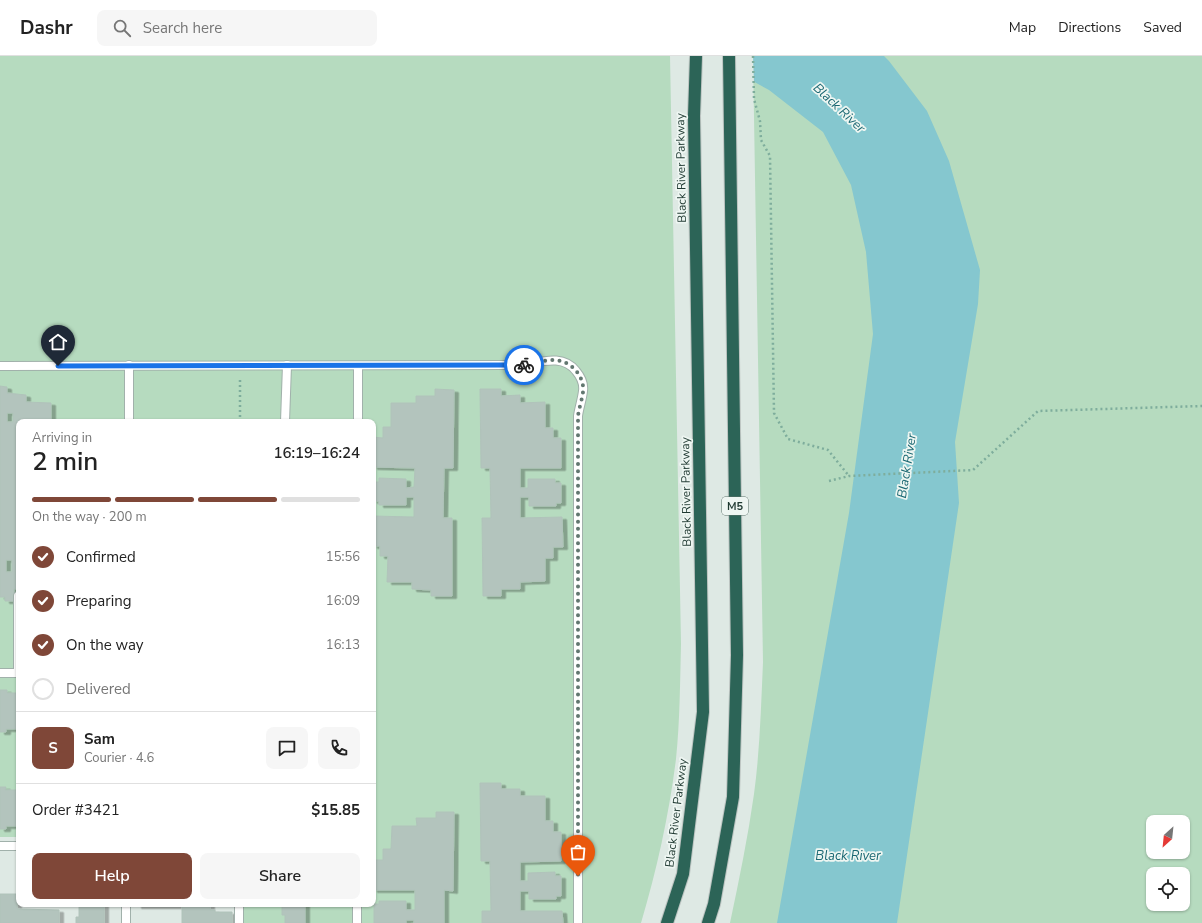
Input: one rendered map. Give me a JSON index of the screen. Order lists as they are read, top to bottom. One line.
{"streets":{"highway":["Black River Parkway","M5"]},"water":["Black River"],"north":"bottom left","page":{"header":"Dashr","search":"Search here","nav":["Map","Directions","Saved"],"heading":["2 min","Arriving in","16:19–16:24"],"panel":["Sam","Courier · 4.6","Order #3421","$15.85"],"bar":"On the way · 200 m","list":[["Confirmed","15:56"],["Preparing","16:09"],["On the way","16:13"],"Delivered"],"round":"S","buttons":["Help","Share"]}}
